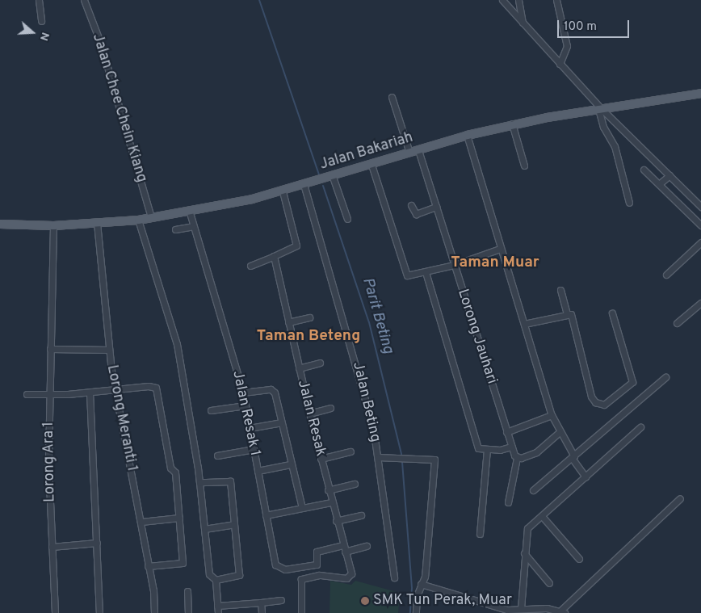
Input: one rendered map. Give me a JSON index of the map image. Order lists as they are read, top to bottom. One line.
{"streets":{"main road":["Jalan Bakariah"],"street":["Jalan Chee Chein Kiang","Lorong Jauhari","Jalan Beting","Jalan Resak 1","Lorong Meranti 1","Jalan Resak","Lorong Ara 1"]},"crossings":[["Jalan Chee Chein Kiang","Jalan Bakariah"],["Jalan Bakariah","Lorong Jauhari"],["Jalan Bakariah","Jalan Beting"],["Jalan Bakariah","Jalan Resak 1"],["Jalan Bakariah","Lorong Meranti 1"],["Jalan Bakariah","Lorong Ara 1"],["Jalan Resak 1","Jalan Resak"]],"districts":["Taman Muar","Taman Beteng"],"water":["Parit Beting"],"places":["SMK Tun Perak, Muar"],"scale_bar":"100 m","north":"right"}
